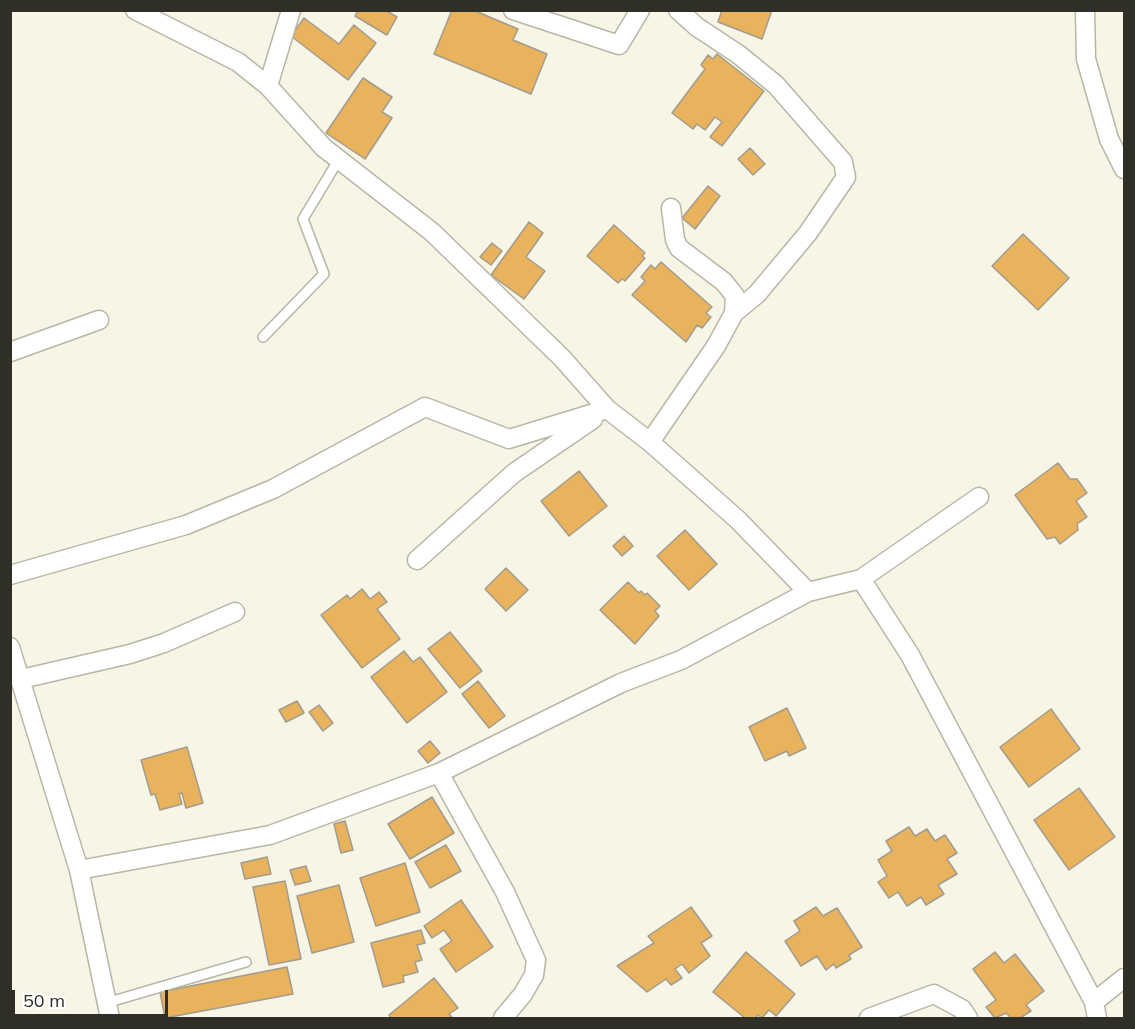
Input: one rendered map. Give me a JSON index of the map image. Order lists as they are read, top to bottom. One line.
{"scale_bar":"50 m"}
